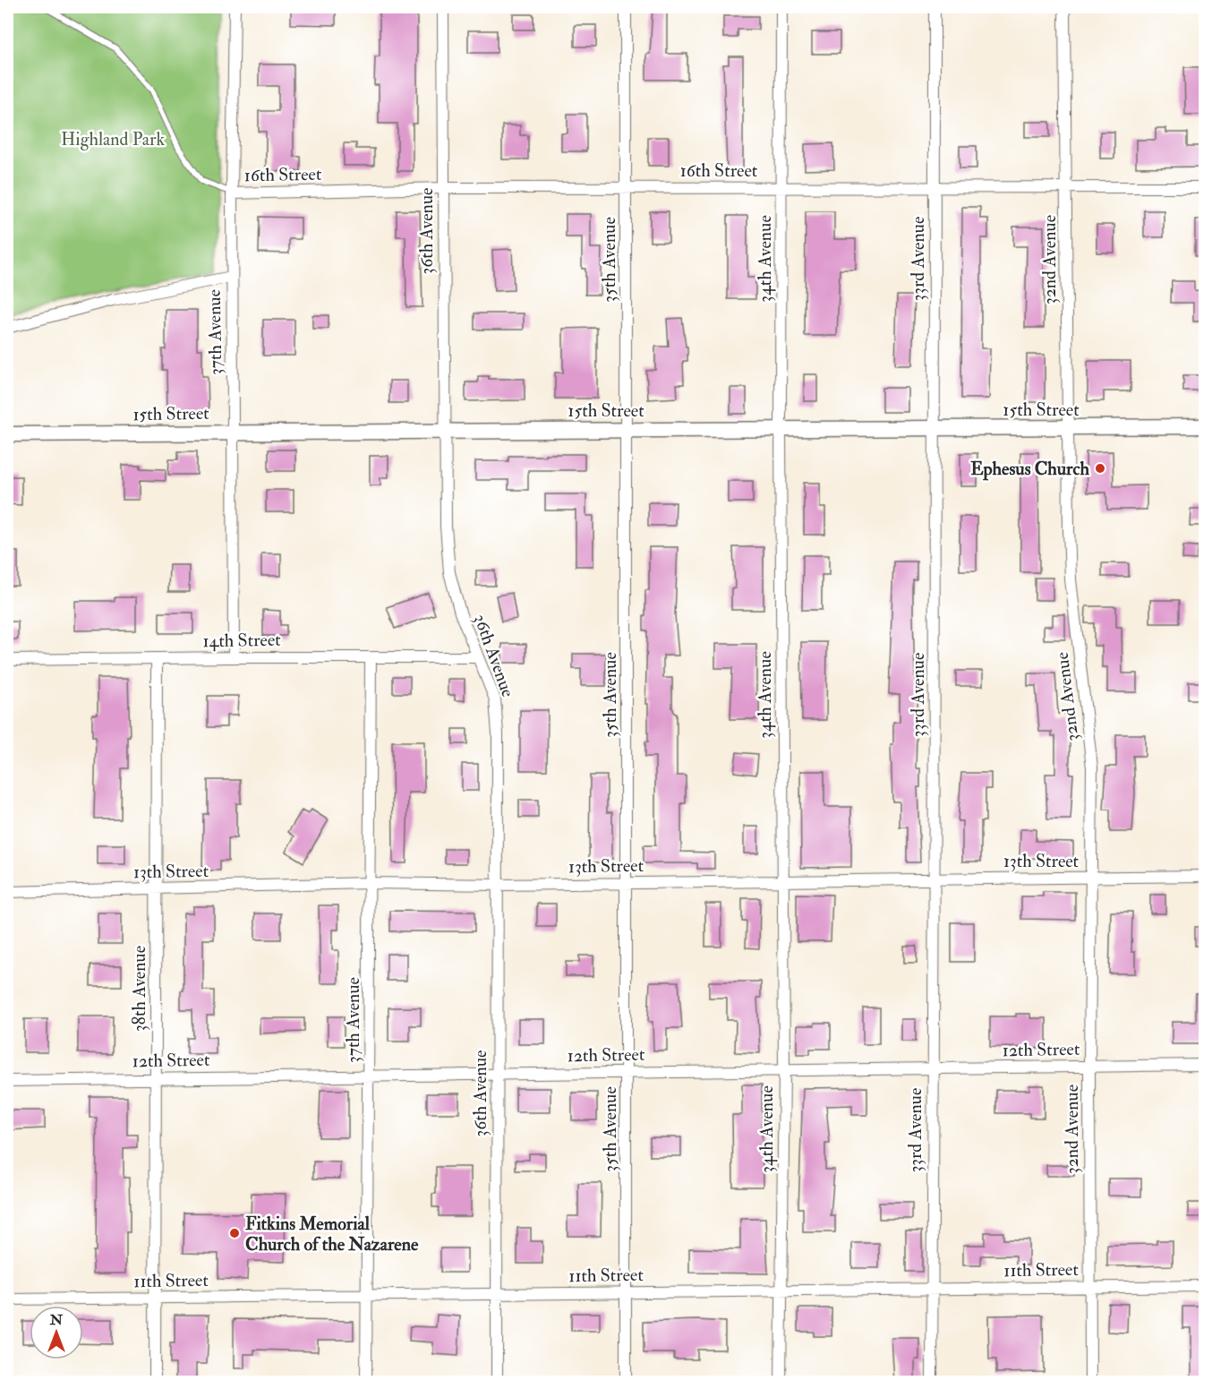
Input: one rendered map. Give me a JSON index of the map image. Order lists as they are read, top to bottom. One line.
{"streets":{"street":["16th Street","36th Avenue","34th Avenue","33rd Avenue","35th Avenue","32nd Avenue","37th Avenue","15th Street","14th Street","13th Street","38th Avenue","12th Street","11th Street"]},"crossings":[["16th Street","36th Avenue"],["16th Street","34th Avenue"],["16th Street","33rd Avenue"],["16th Street","35th Avenue"],["16th Street","32nd Avenue"],["16th Street","37th Avenue"],["36th Avenue","15th Street"],["36th Avenue","14th Street"],["36th Avenue","13th Street"],["36th Avenue","12th Street"],["36th Avenue","11th Street"],["34th Avenue","15th Street"],["34th Avenue","13th Street"],["34th Avenue","12th Street"],["34th Avenue","11th Street"],["33rd Avenue","15th Street"],["33rd Avenue","13th Street"],["33rd Avenue","12th Street"],["33rd Avenue","11th Street"],["35th Avenue","15th Street"],["35th Avenue","13th Street"],["35th Avenue","12th Street"],["35th Avenue","11th Street"],["32nd Avenue","15th Street"],["32nd Avenue","13th Street"],["32nd Avenue","12th Street"],["32nd Avenue","11th Street"],["37th Avenue","15th Street"],["37th Avenue","14th Street"],["37th Avenue","13th Street"],["37th Avenue","12th Street"],["37th Avenue","11th Street"],["14th Street","38th Avenue"],["13th Street","38th Avenue"],["38th Avenue","12th Street"],["38th Avenue","11th Street"]],"parks":["Highland Park"],"places":["Ephesus Church","Fitkins Memorial Church of the Nazarene"],"north":"top"}
